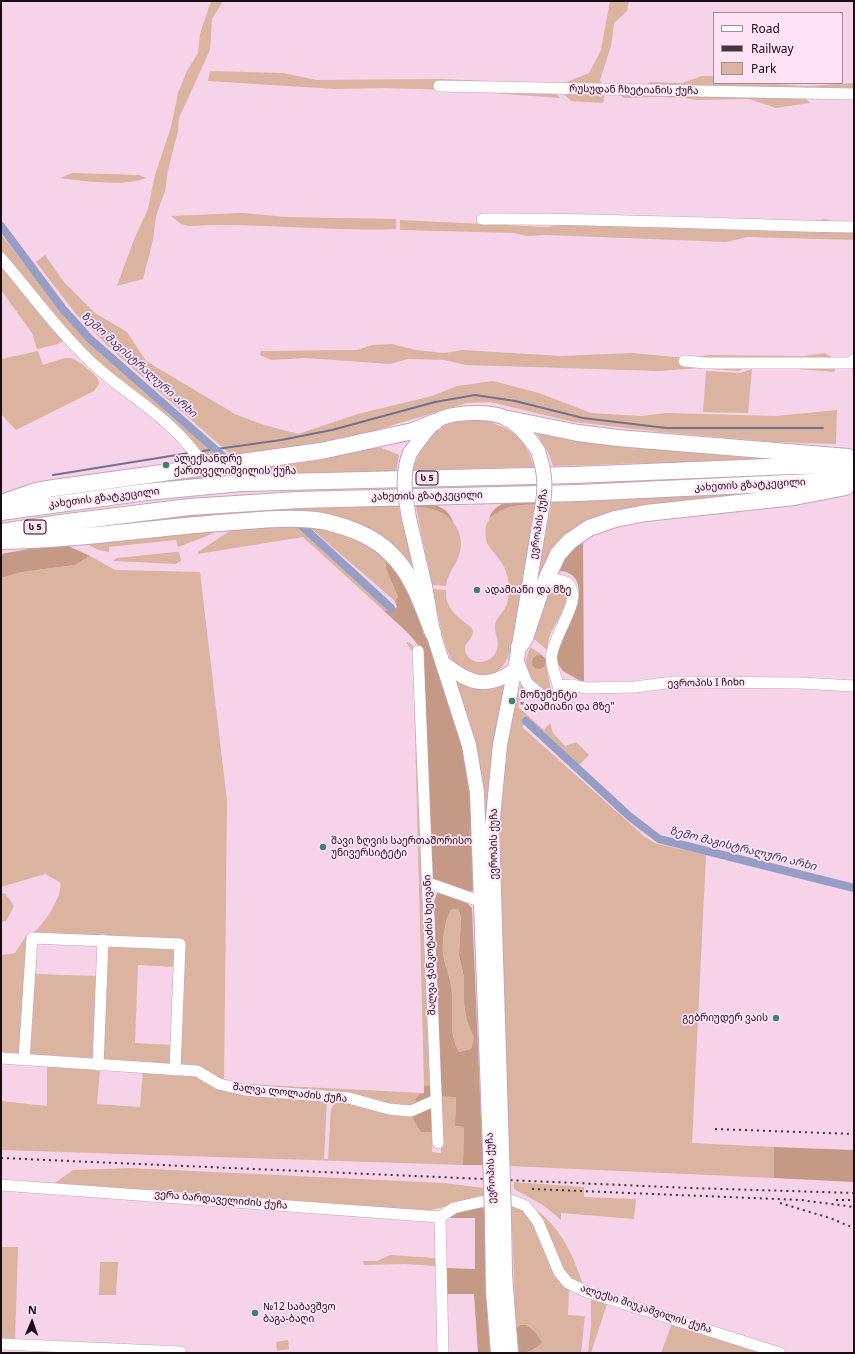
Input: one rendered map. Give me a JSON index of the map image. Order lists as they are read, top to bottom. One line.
{"streets":{"highway":["ს 5","კახეთის გზატკეცილი"],"main road":["ევროპის ქუჩა"],"street":["რუსუდან ჩხეტიანის ქუჩა","ევროპის I ჩიხი","შალვა ჭანკოტაძის ხეივანი","შალვა ლოლაძის ქუჩა","ვერა ბარდაველიძის ქუჩა","ალექსი შიუკაშვილის ქუჩა"]},"crossings":[["შალვა ჭანკოტაძის ხეივანი","შალვა ლოლაძის ქუჩა"],["ვერა ბარდაველიძის ქუჩა","ალექსი შიუკაშვილის ქუჩა"]],"water":["ზემო მაგისტრალური არხი"],"places":["ალექსანდრე ქართველიშვილის ქუჩა","ადამიანი და მზე","მონუმენტი \"ადამიანი და მზე\"","შავი ზღვის საერთაშორისო უნივერსიტეტი","გებრიუდერ ვაის","№12 საბავშვო ბაგა-ბაღი"],"legend":["Road","Railway","Park"],"north":"top"}
